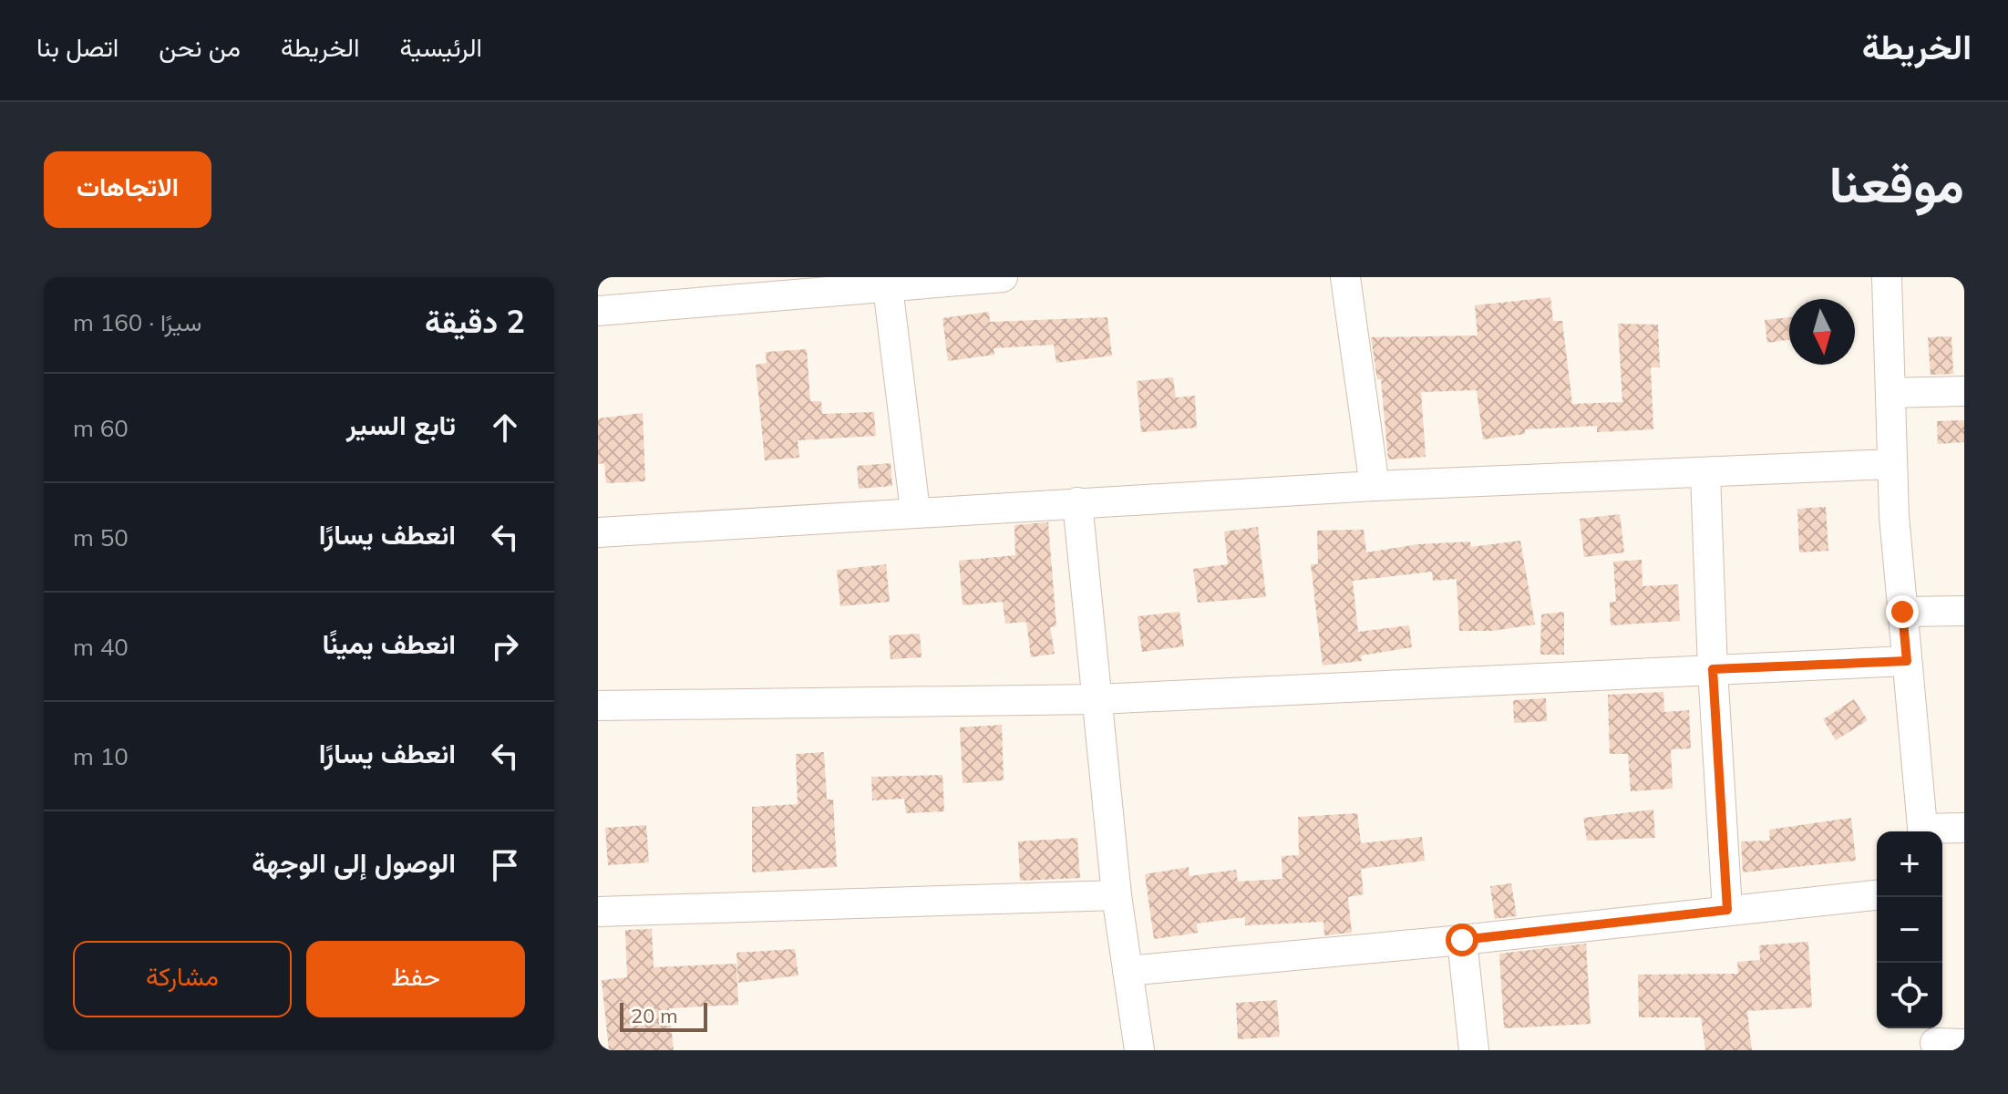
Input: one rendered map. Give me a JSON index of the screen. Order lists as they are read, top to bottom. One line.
{"scale_bar":"20 m","north":"bottom","page":{"header":"الخريطة","nav":["الرئيسية","الخريطة","من نحن","اتصل بنا"],"title":"موقعنا","buttons":["الاتجاهات",["حفظ","مشاركة"]],"heading":["2 دقيقة","سيرًا · 160 m"],"list":[["تابع السير","60 m"],["انعطف يسارًا","50 m"],["انعطف يمينًا","40 m"],["انعطف يسارًا","10 m"],"الوصول إلى الوجهة"],"map_buttons":["+","−"],"scale":"20 m"}}
